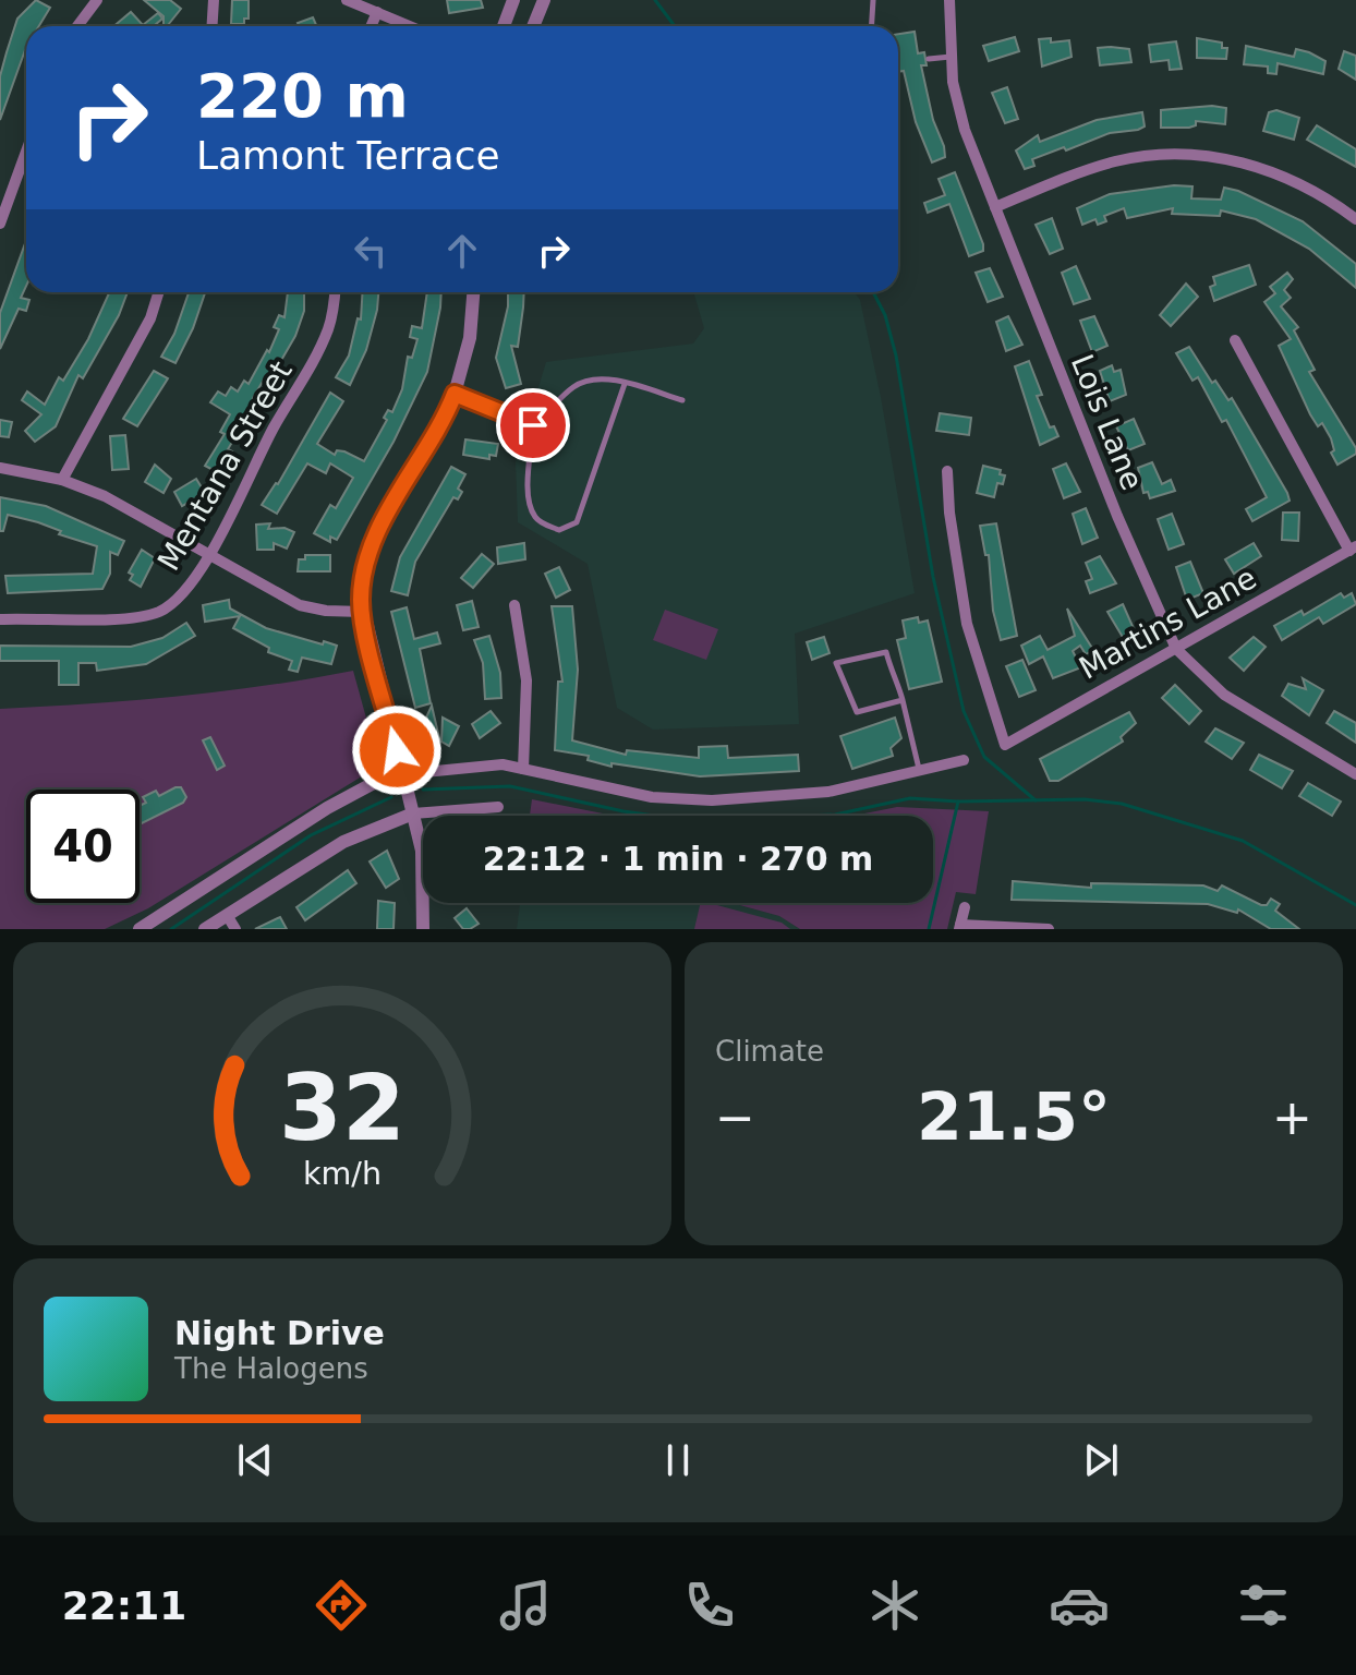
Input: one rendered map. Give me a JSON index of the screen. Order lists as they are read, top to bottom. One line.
{"streets":{"street":["Lois Lane","Mentana Street","Martins Lane"]},"crossings":[["Lois Lane","Martins Lane"]],"page":{"turn":["220 m","Lamont Terrace"],"limit":"40","trip":"22:12 · 1 min · 270 m","tile":"Climate","heat":["−","21.5°","+"],"song":["Night Drive","The Halogens"],"tabs":"22:11","gauge":["32","km/h"]}}
